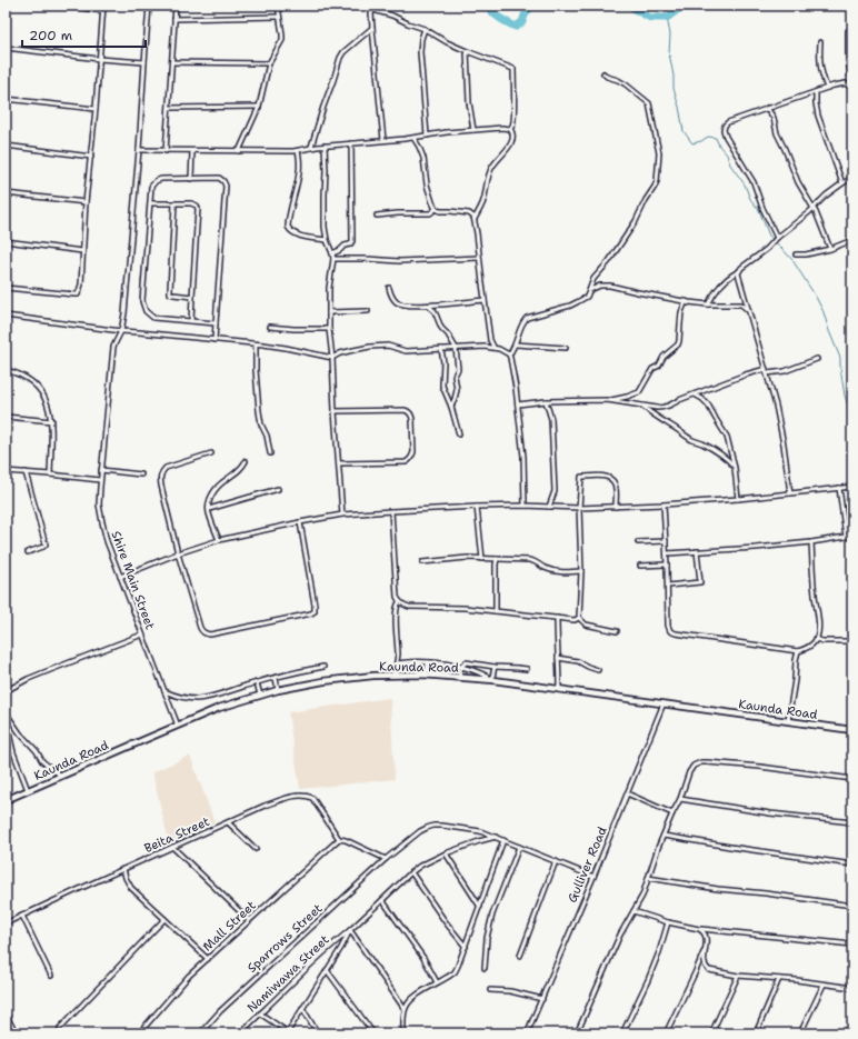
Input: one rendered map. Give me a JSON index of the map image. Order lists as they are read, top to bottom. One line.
{"streets":{"main road":["Kaunda Road"],"street":["Shire Main Street","Beita Street","Gulliver Road","Mall Street","Sparrows Street","Namiwawa Street"]},"crossings":[["Shire Main Street","Kaunda Road"],["Kaunda Road","Gulliver Road"],["Beita Street","Mall Street"],["Gulliver Road","Sparrows Street"],["Sparrows Street","Namiwawa Street"]],"scale_bar":"200 m"}
